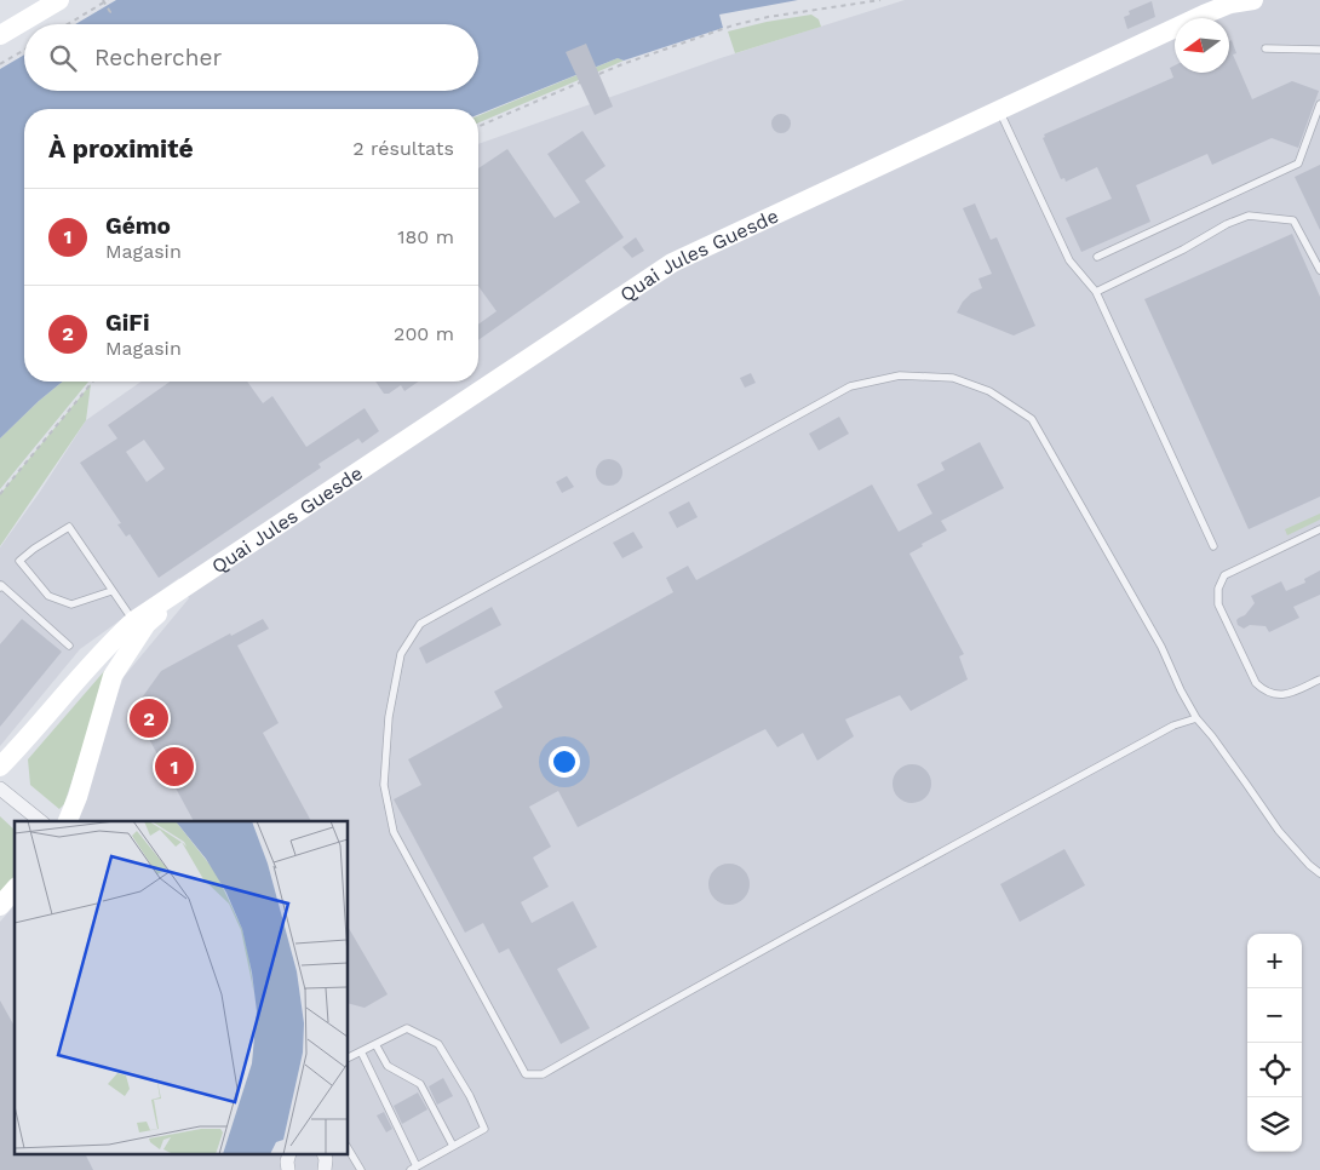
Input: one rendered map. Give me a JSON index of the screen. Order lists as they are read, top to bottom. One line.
{"streets":{"main road":["Quai Jules Guesde"]},"north":"left","page":{"search":"Rechercher","heading":["À proximité","2 résultats"],"list":[{"mark":"1","name":"Gémo","note":"Magasin","value":"180 m"},{"mark":"2","name":"GiFi","note":"Magasin","value":"200 m"}],"pins":["2","1"],"map_buttons":["+","−"]}}
